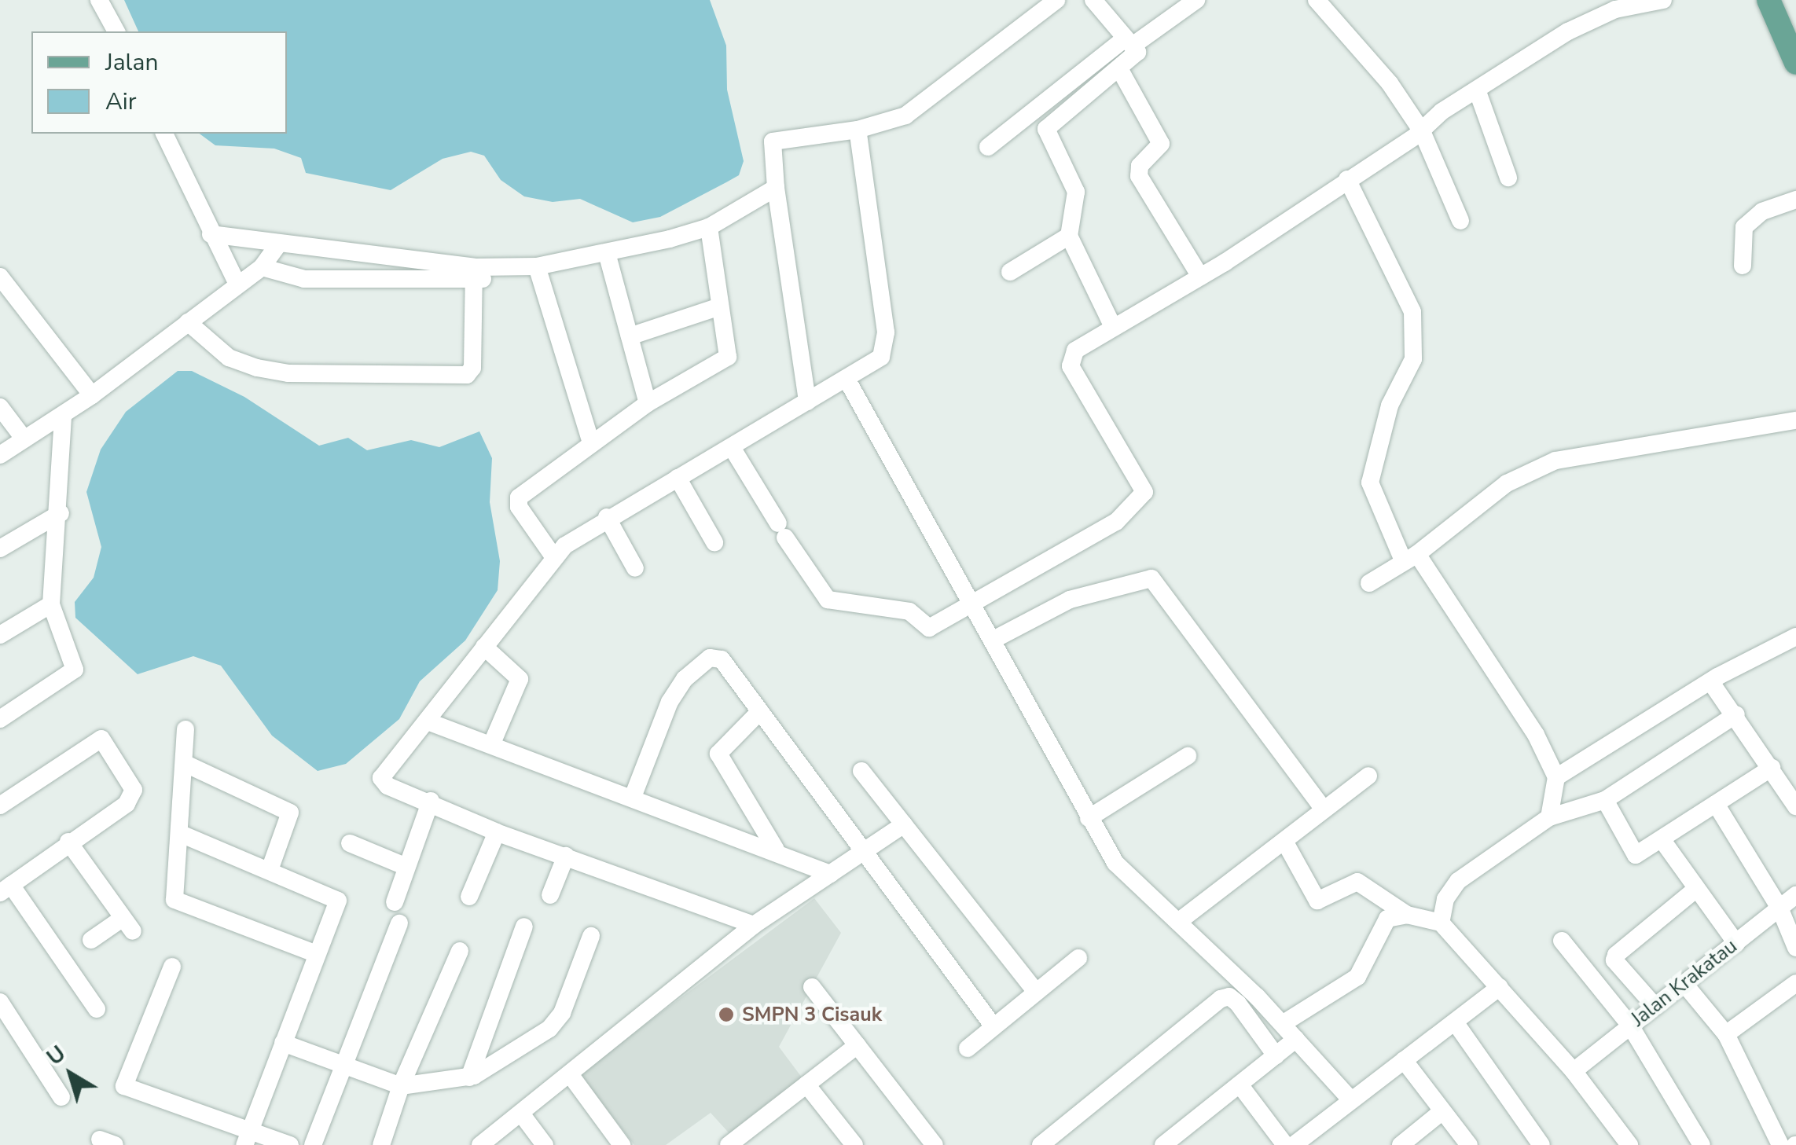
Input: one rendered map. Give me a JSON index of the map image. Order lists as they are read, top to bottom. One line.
{"streets":{"street":["Jalan Krakatau"]},"places":["SMPN 3 Cisauk"],"legend":["Jalan","Air"],"north":"top left"}
